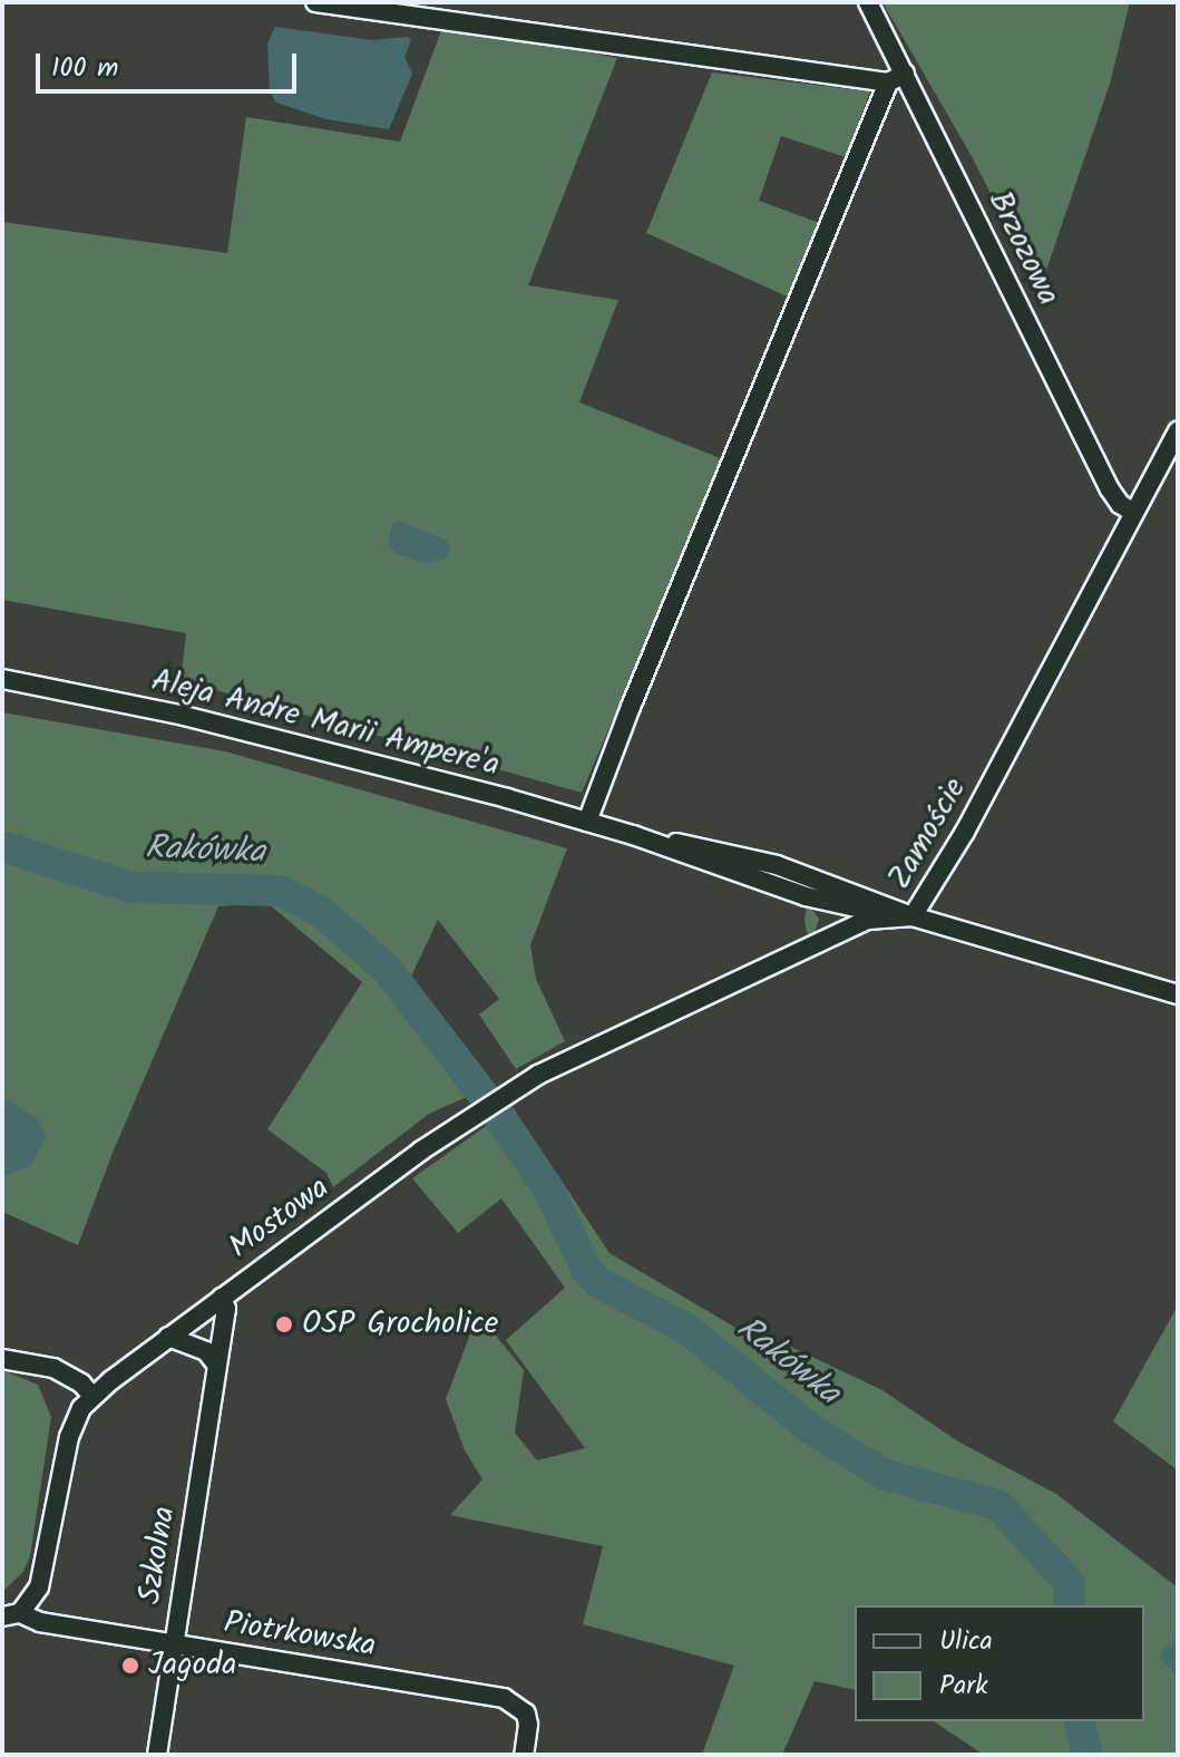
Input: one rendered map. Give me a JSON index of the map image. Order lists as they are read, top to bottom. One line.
{"streets":{"street":["Brzozowa","Aleja Andre Marii Ampere'a","Zamoście","Mostowa","Szkolna","Piotrkowska"]},"crossings":[["Brzozowa","Zamoście"],["Aleja Andre Marii Ampere'a","Zamoście"],["Zamoście","Mostowa"],["Mostowa","Szkolna"],["Szkolna","Piotrkowska"]],"water":["Rakówka"],"places":["OSP Grocholice","Jagoda"],"legend":["Ulica","Park"],"scale_bar":"100 m"}
